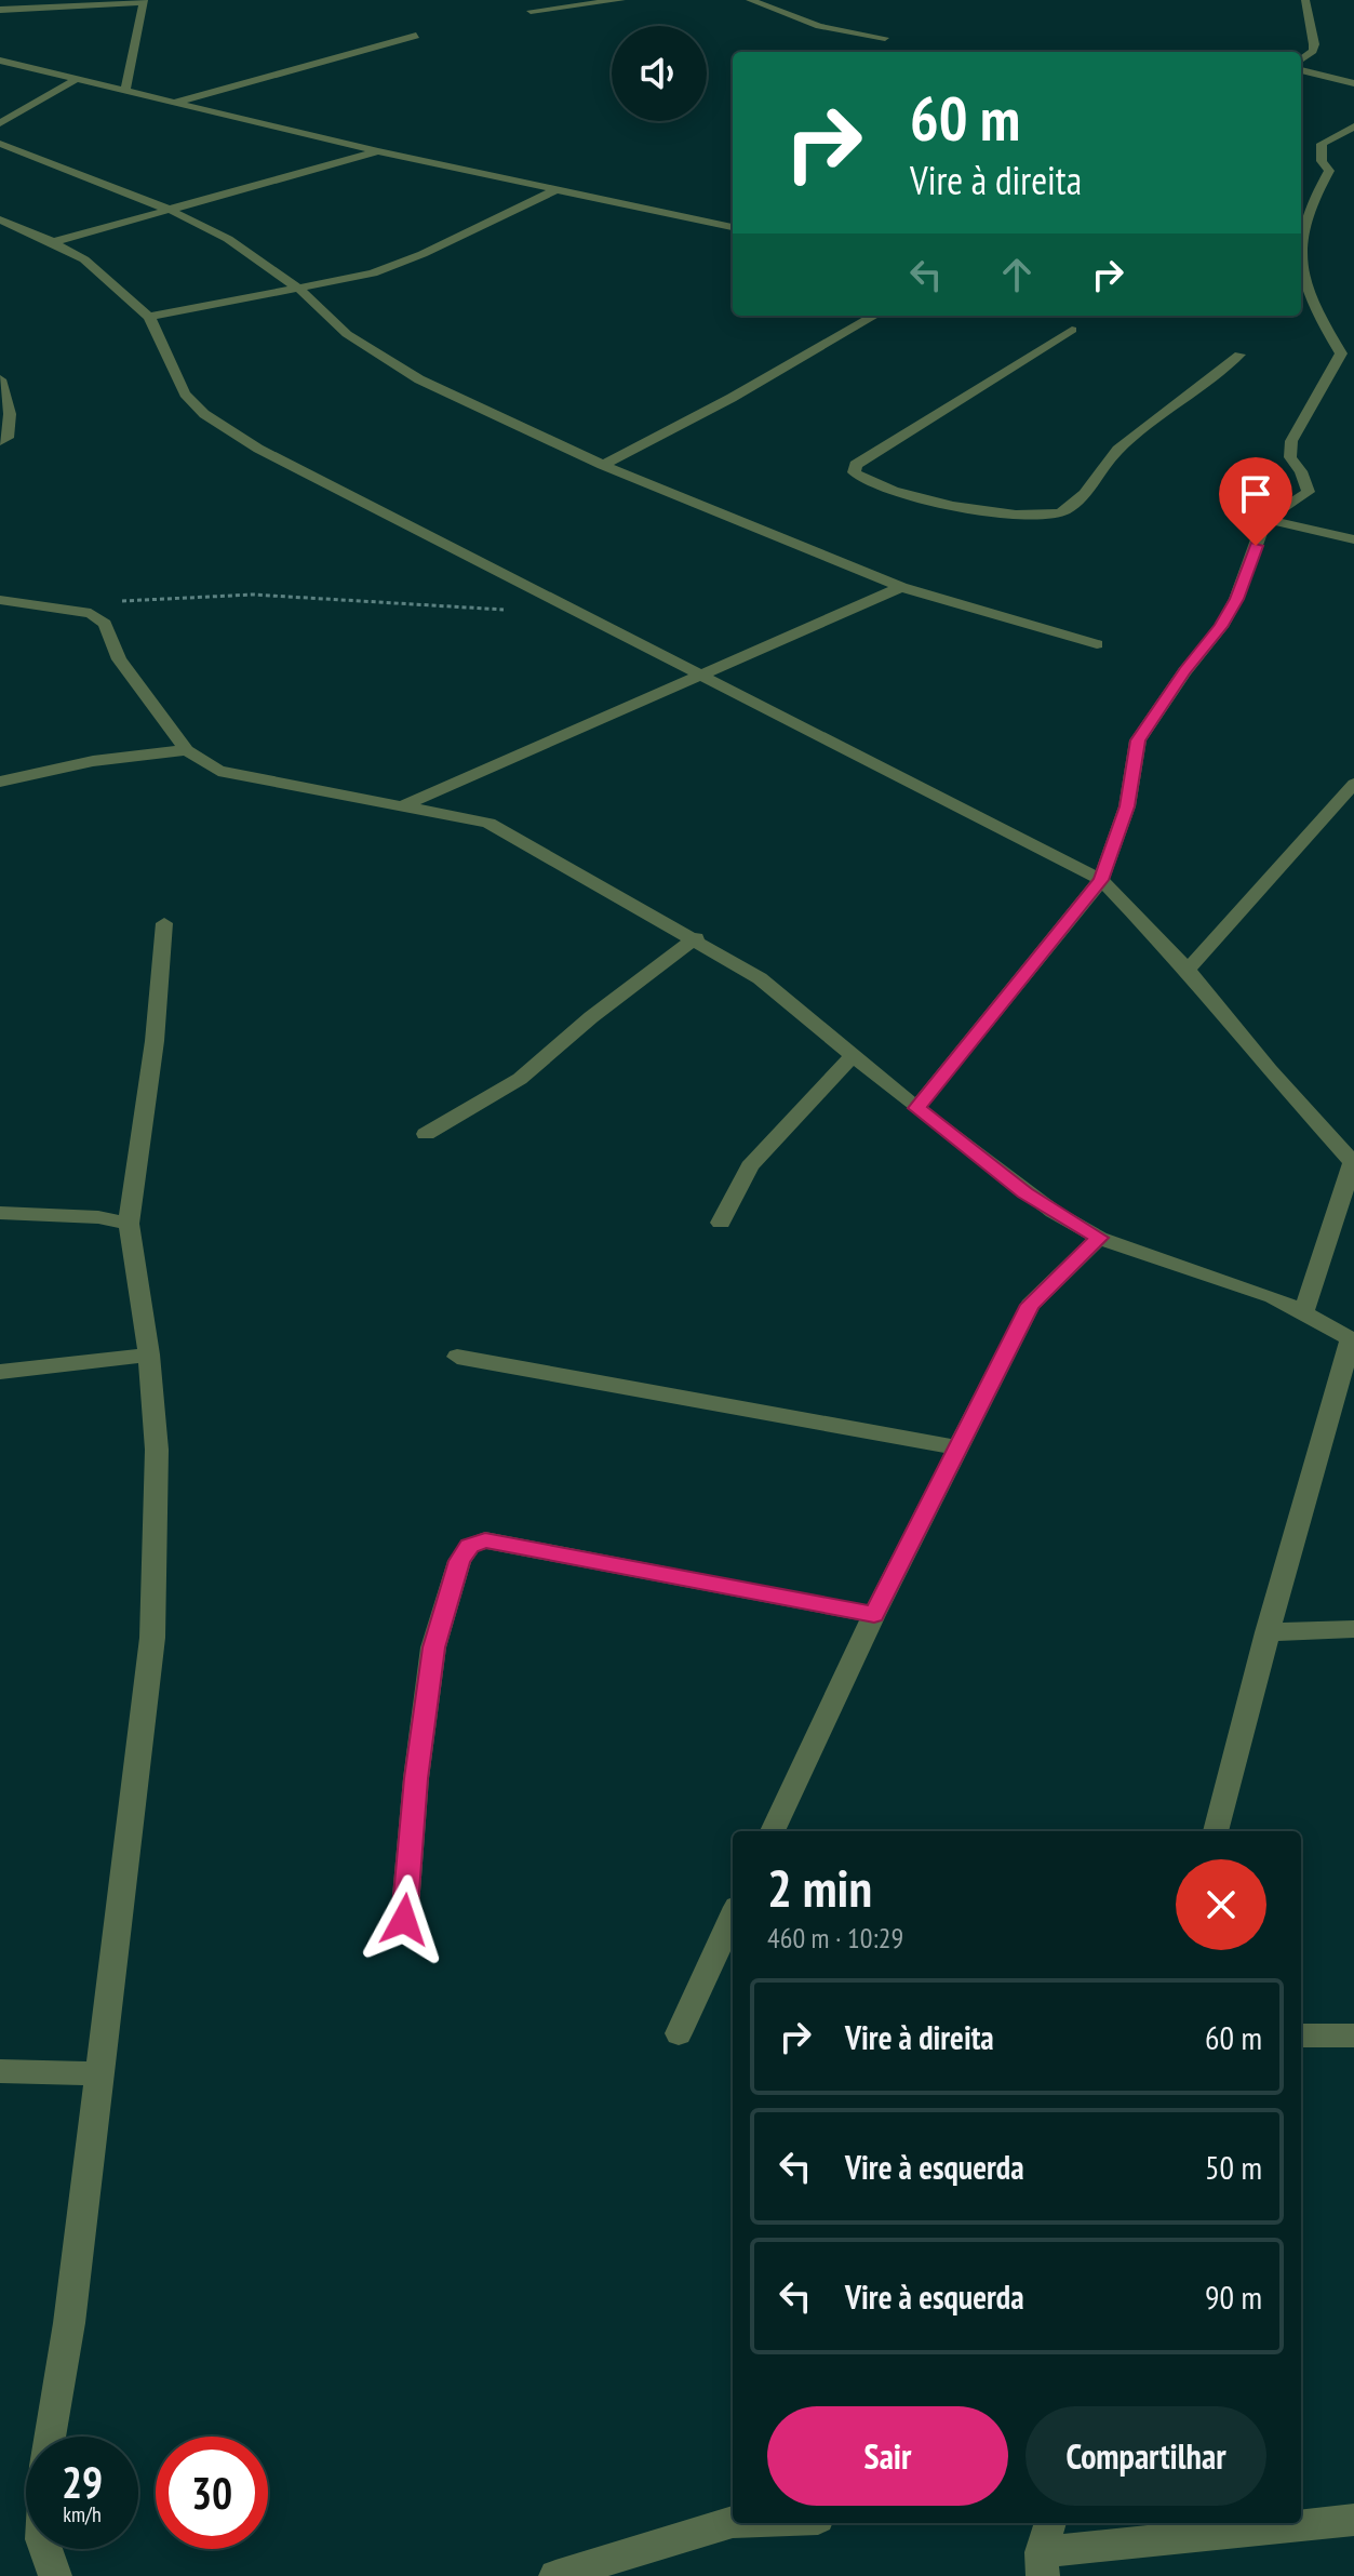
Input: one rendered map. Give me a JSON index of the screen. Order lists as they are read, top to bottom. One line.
{"page":{"turn":["60 m","Vire à direita"],"heading":["2 min","460 m · 10:29"],"list":[{"name":"Vire à direita","value":"60 m"},{"name":"Vire à esquerda","value":"50 m"},{"name":"Vire à esquerda","value":"90 m"}],"buttons":["Sair","Compartilhar"],"speed":"29 km/h","limit":"30"}}
